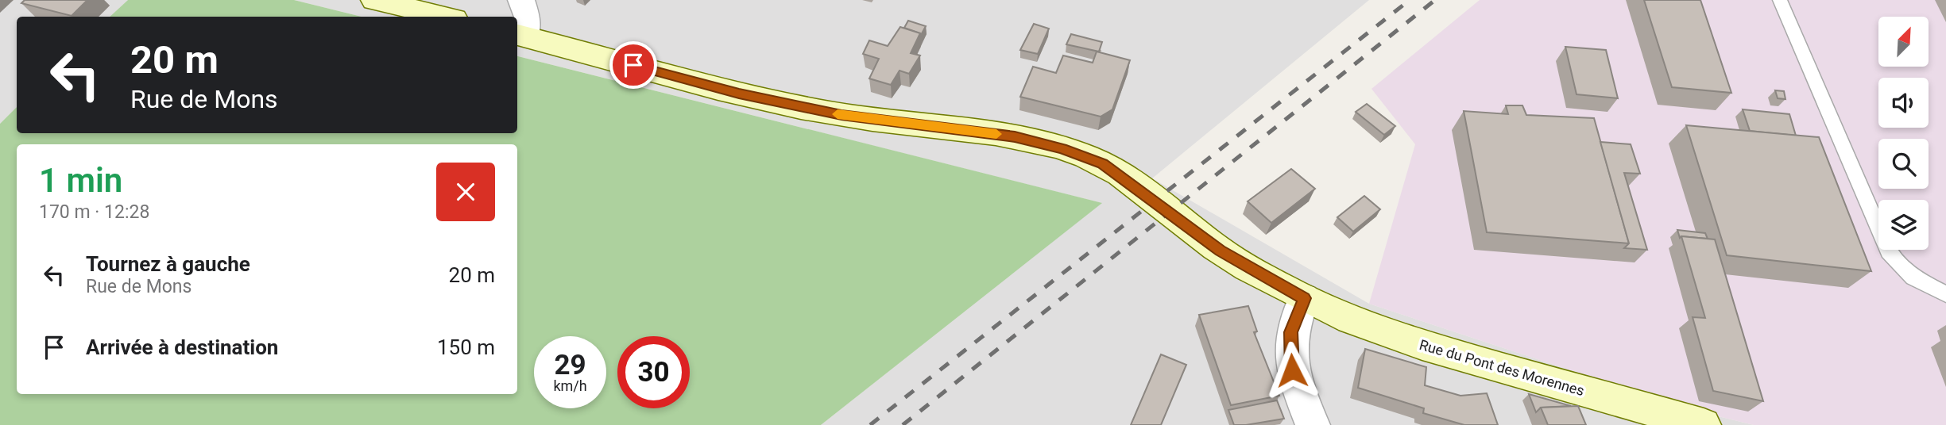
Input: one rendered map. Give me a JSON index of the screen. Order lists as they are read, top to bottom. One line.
{"streets":{"street":["Rue du Pont des Morennes"]},"north":"top right","page":{"turn":["20 m","Rue de Mons"],"heading":["1 min","170 m · 12:28"],"list":[{"name":"Tournez à gauche","note":"Rue de Mons","value":"20 m"},{"name":"Arrivée à destination","value":"150 m"}],"speed":"29 km/h","limit":"30"}}
